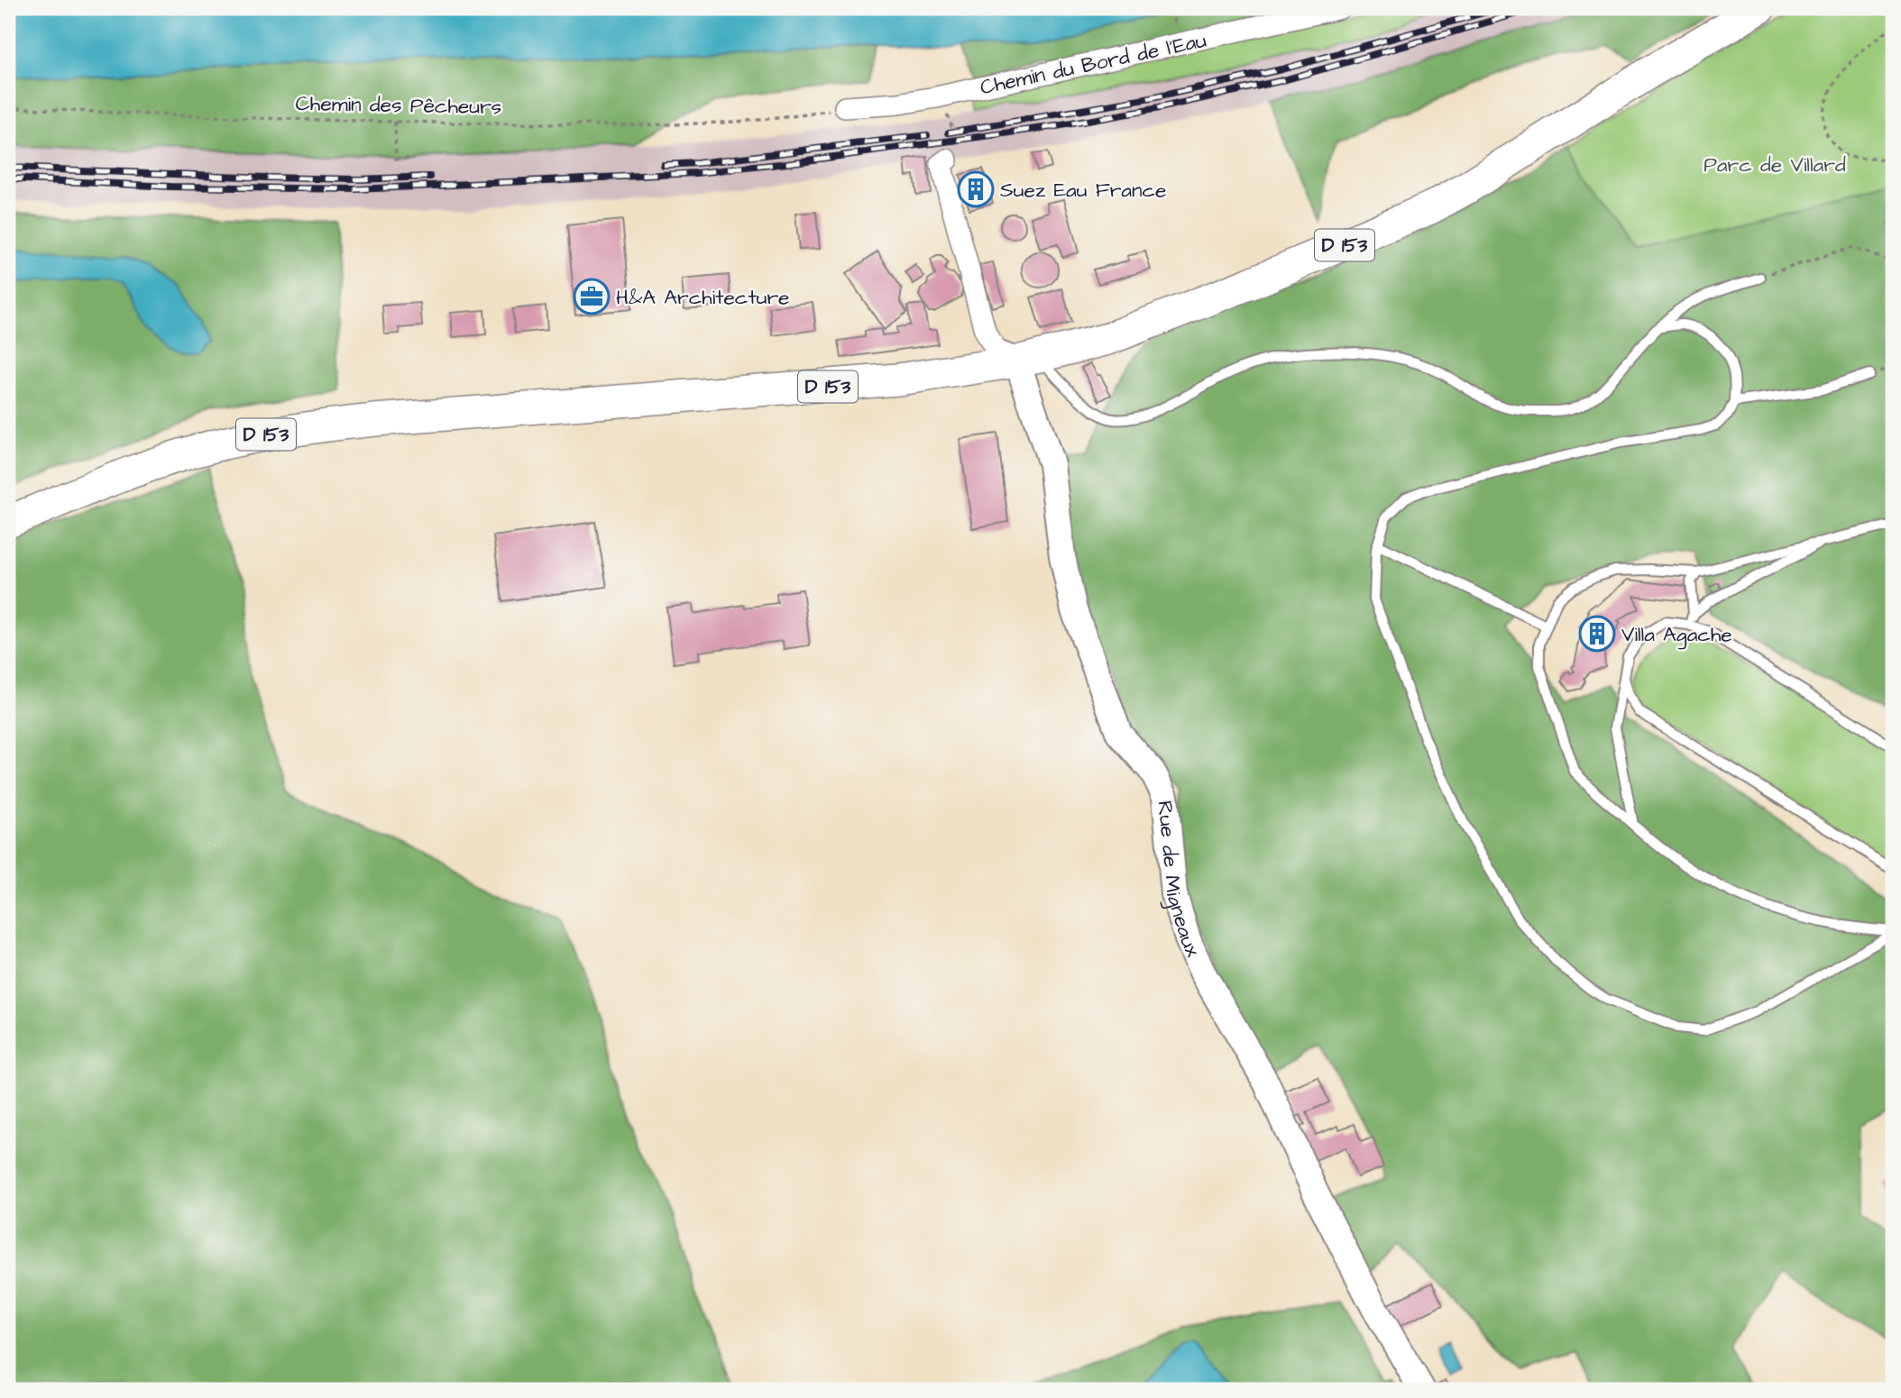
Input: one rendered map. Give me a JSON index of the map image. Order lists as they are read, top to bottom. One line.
{"streets":{"main road":["D 153"],"street":["Chemin du Bord de l'Eau","Rue de Migneaux"],"path":["Chemin des Pêcheurs"]},"crossings":[["Chemin du Bord de l'Eau","Chemin des Pêcheurs"],["D 153","Rue de Migneaux"]],"parks":["Parc de Villard"],"places":{"building":["Suez Eau France","Villa Agache"],"office":["H&A Architecture"]}}
